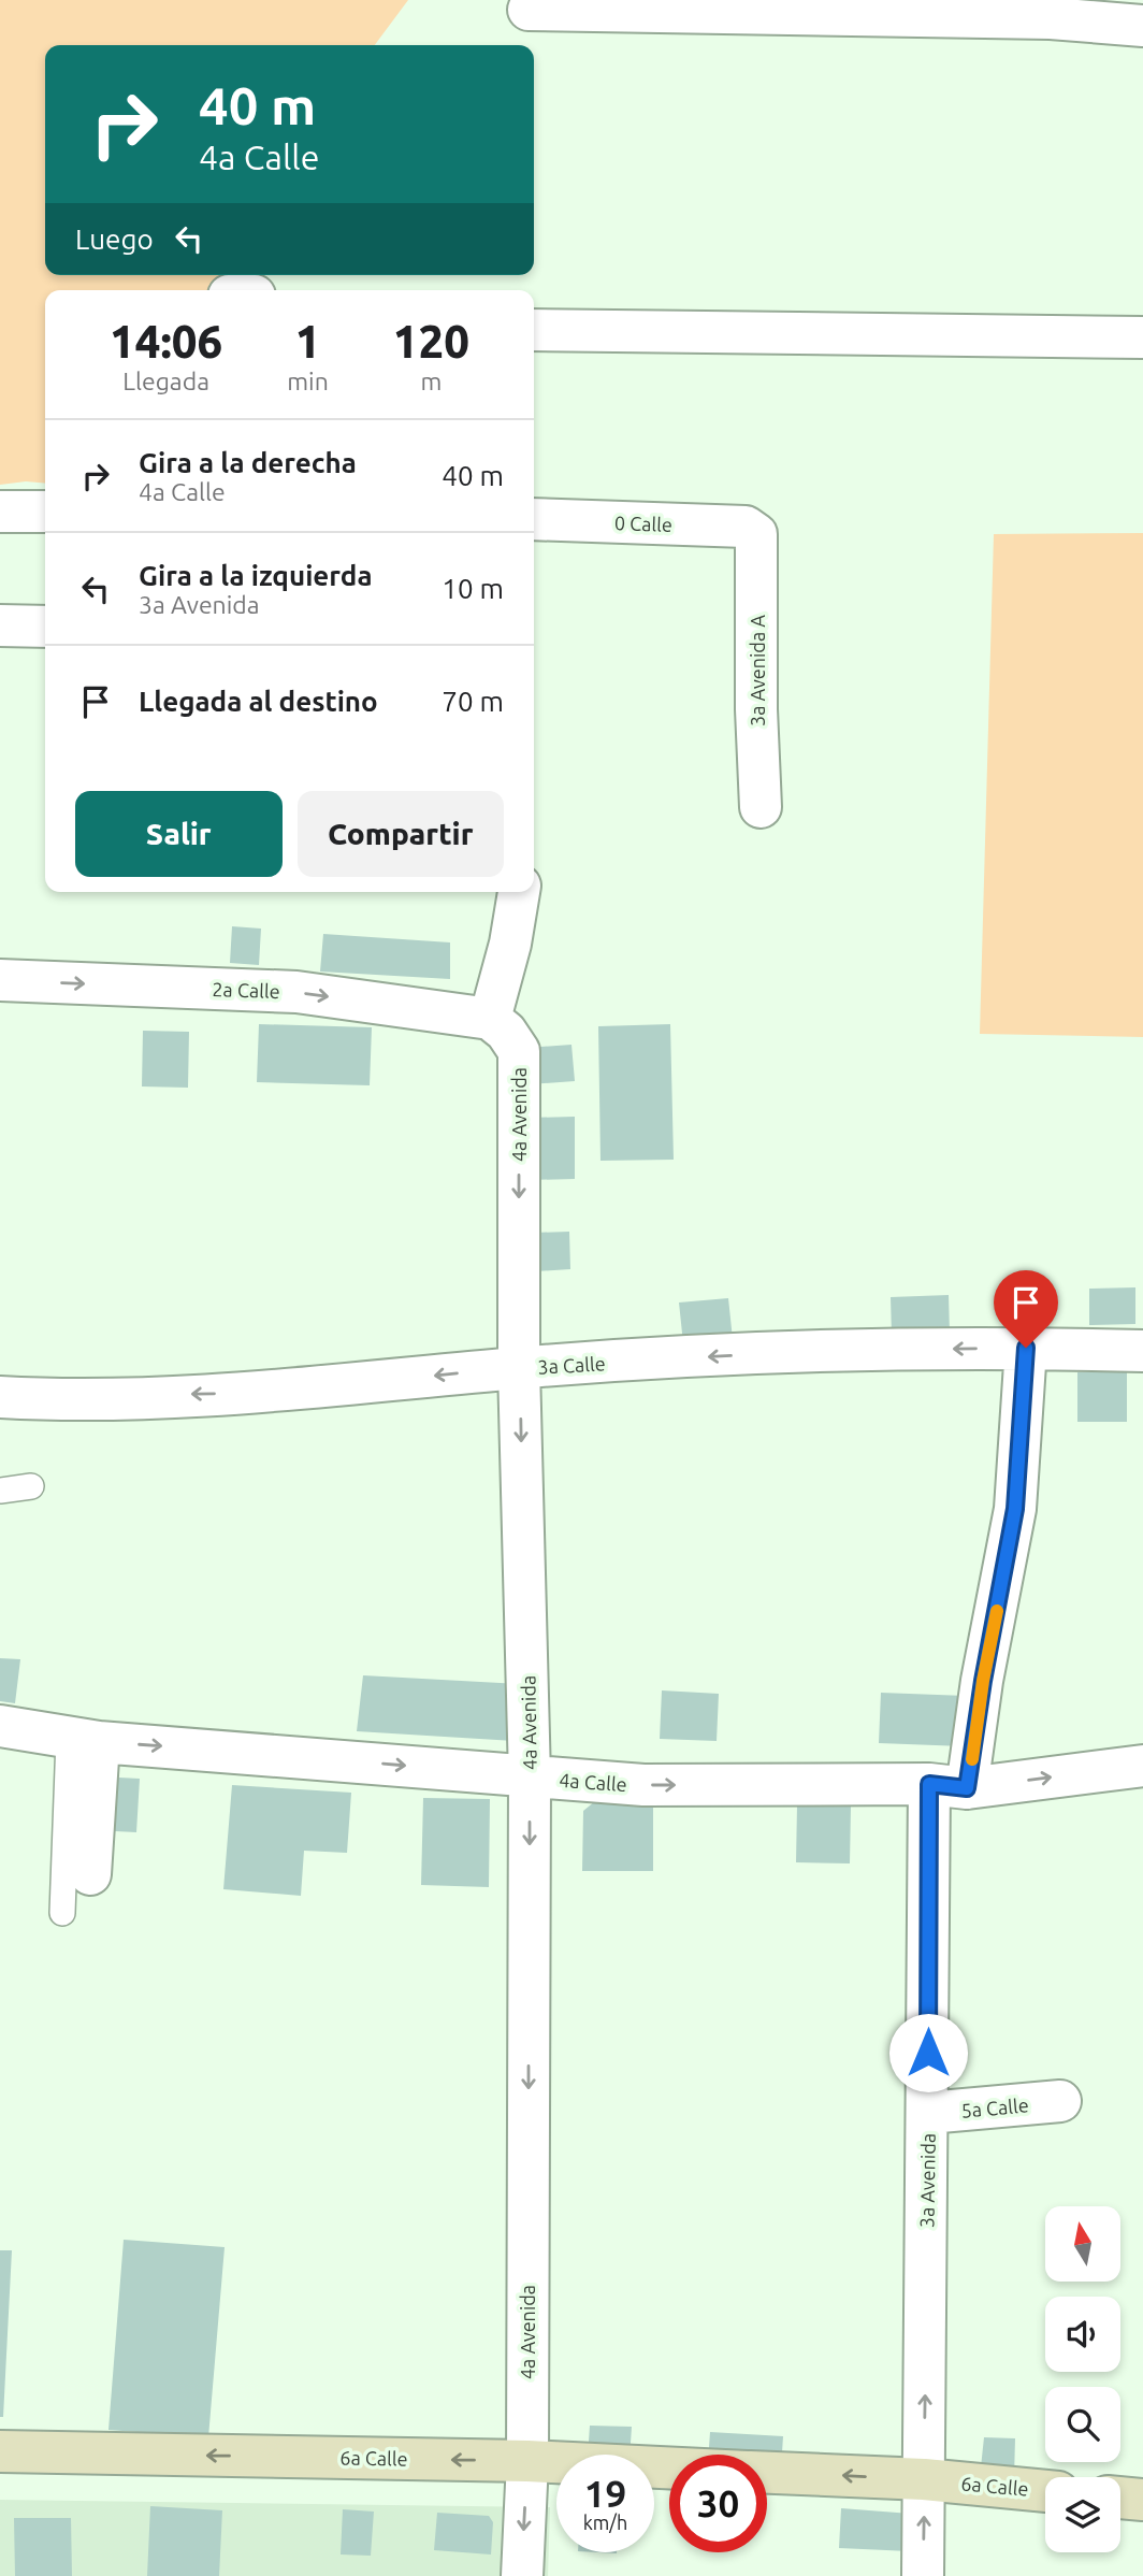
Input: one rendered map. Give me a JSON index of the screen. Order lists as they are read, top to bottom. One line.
{"streets":{"street":["0 Calle","3a Avenida A","2a Calle","4a Avenida","3a Calle","4a Calle","5a Calle","3a Avenida","6a Calle"]},"crossings":[["0 Calle","3a Avenida A"],["2a Calle","4a Avenida"],["4a Avenida","3a Calle"],["4a Avenida","4a Calle"],["4a Avenida","6a Calle"],["3a Calle","3a Avenida"],["4a Calle","3a Avenida"],["5a Calle","3a Avenida"],["3a Avenida","6a Calle"]],"one_way":["2a Calle","4a Avenida","3a Calle","4a Calle","3a Avenida","6a Calle"],"north":"top","page":{"turn":["40 m","4a Calle"],"then":"Luego","eta":["14:06","Llegada","1","min","120","m"],"list":[{"name":"Gira a la derecha","note":"4a Calle","value":"40 m"},{"name":"Gira a la izquierda","note":"3a Avenida","value":"10 m"},{"name":"Llegada al destino","value":"70 m"}],"buttons":["Salir","Compartir"],"speed":"19 km/h","limit":"30"}}
